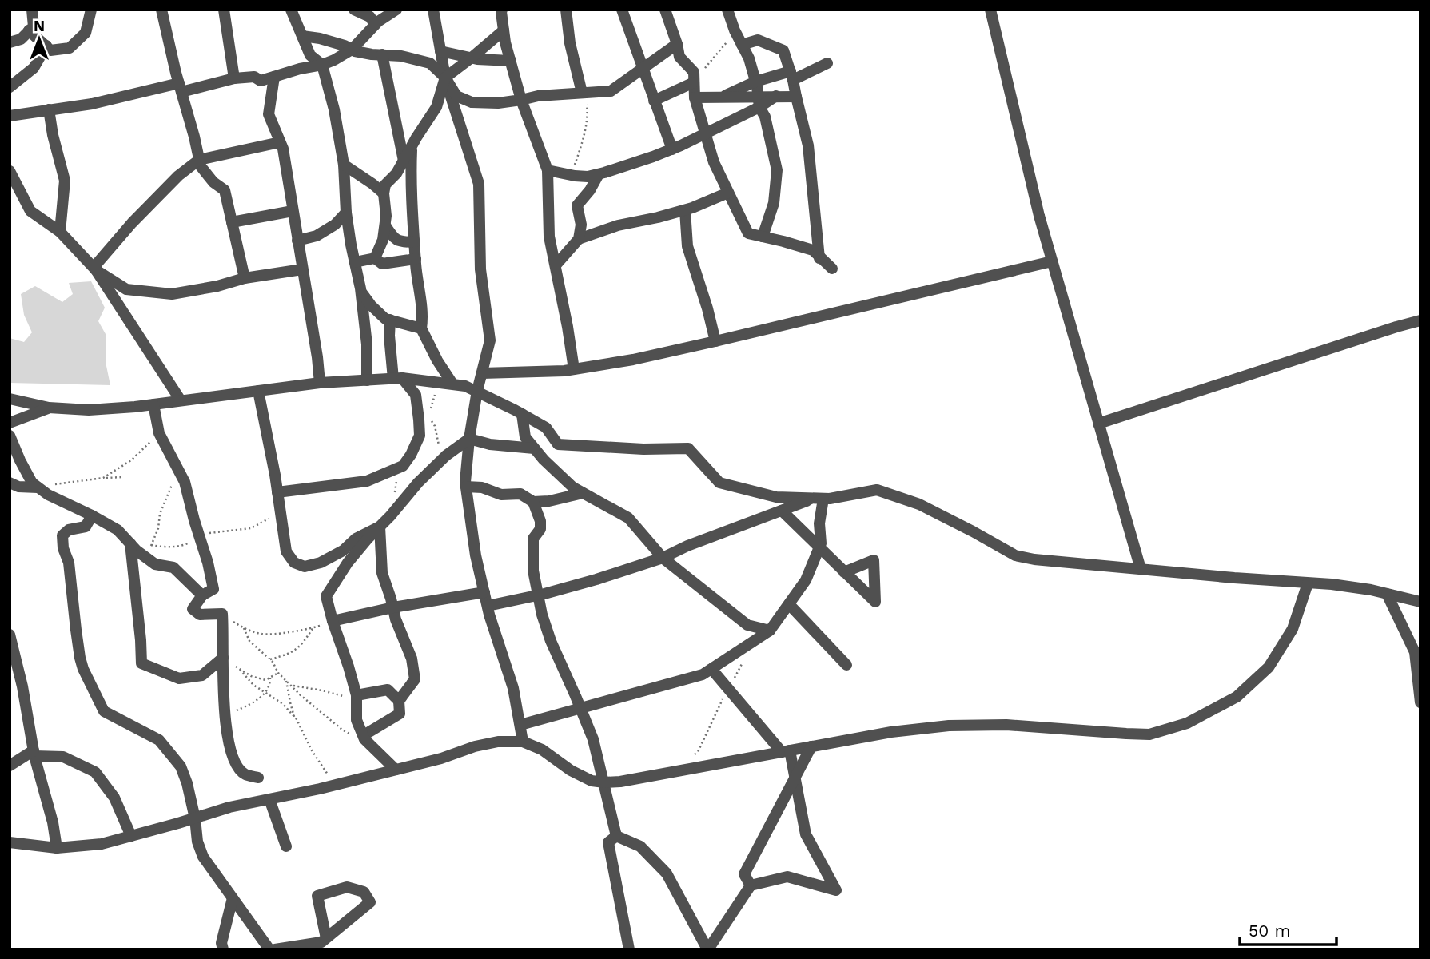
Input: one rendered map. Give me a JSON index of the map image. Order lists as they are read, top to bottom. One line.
{"scale_bar":"50 m","north":"top"}
